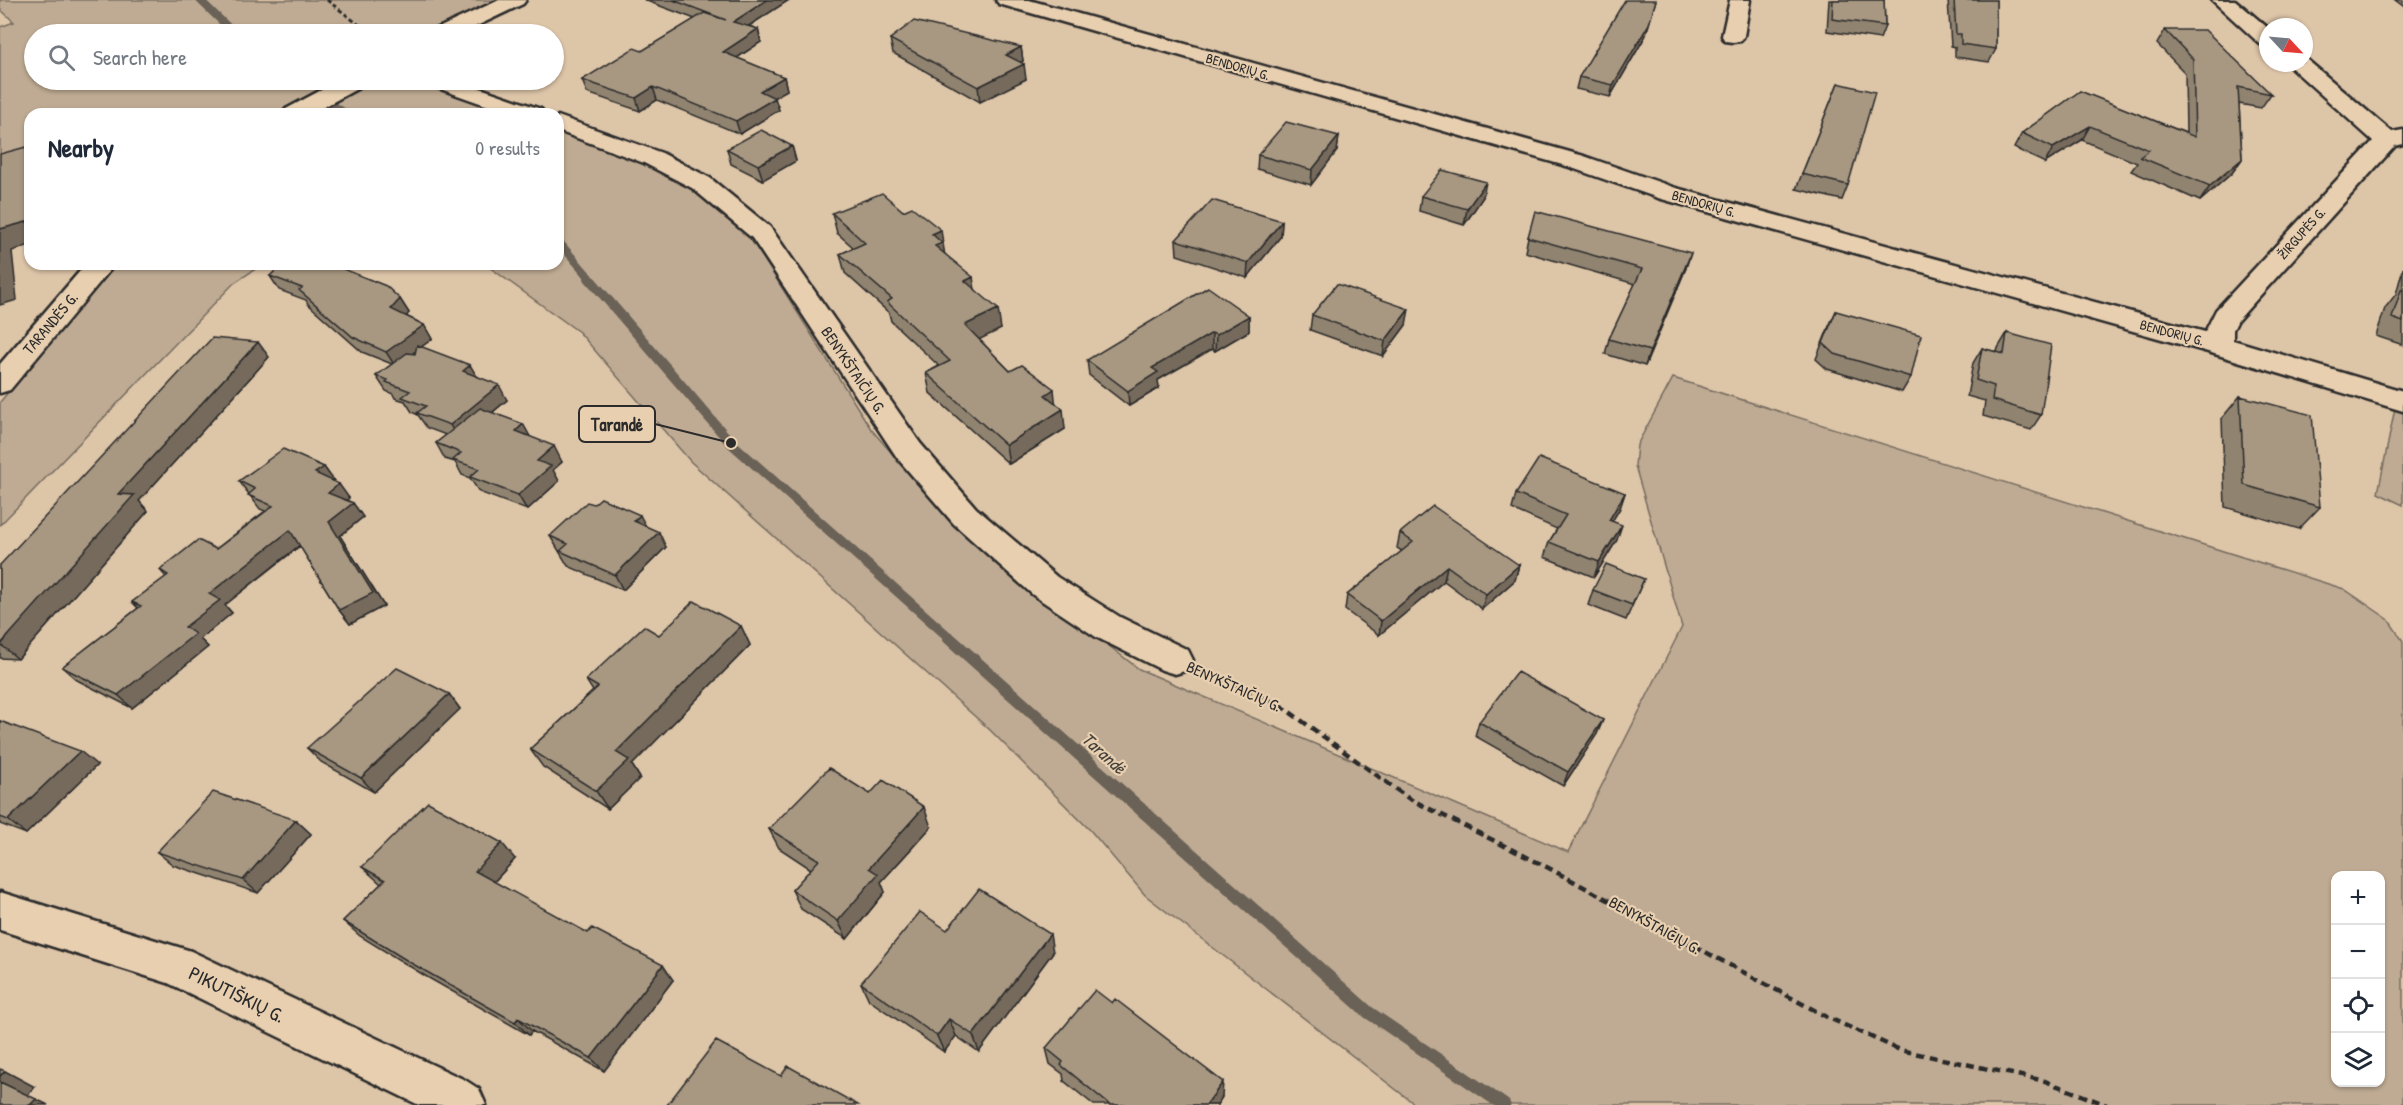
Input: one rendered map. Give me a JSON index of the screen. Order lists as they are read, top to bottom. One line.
{"streets":{"street":["BENDORIŲ G.","ŽIRGUPĖS G.","TARANDĖS G.","BENYKŠTAIČIŲ G.","PIKUTIŠKIŲ G."]},"crossings":[["BENDORIŲ G.","ŽIRGUPĖS G."]],"water":["Tarandė"],"places":["Tarandė"],"north":"bottom right","page":{"search":"Search here","heading":["Nearby","0 results"],"map_buttons":["+","−"]}}
